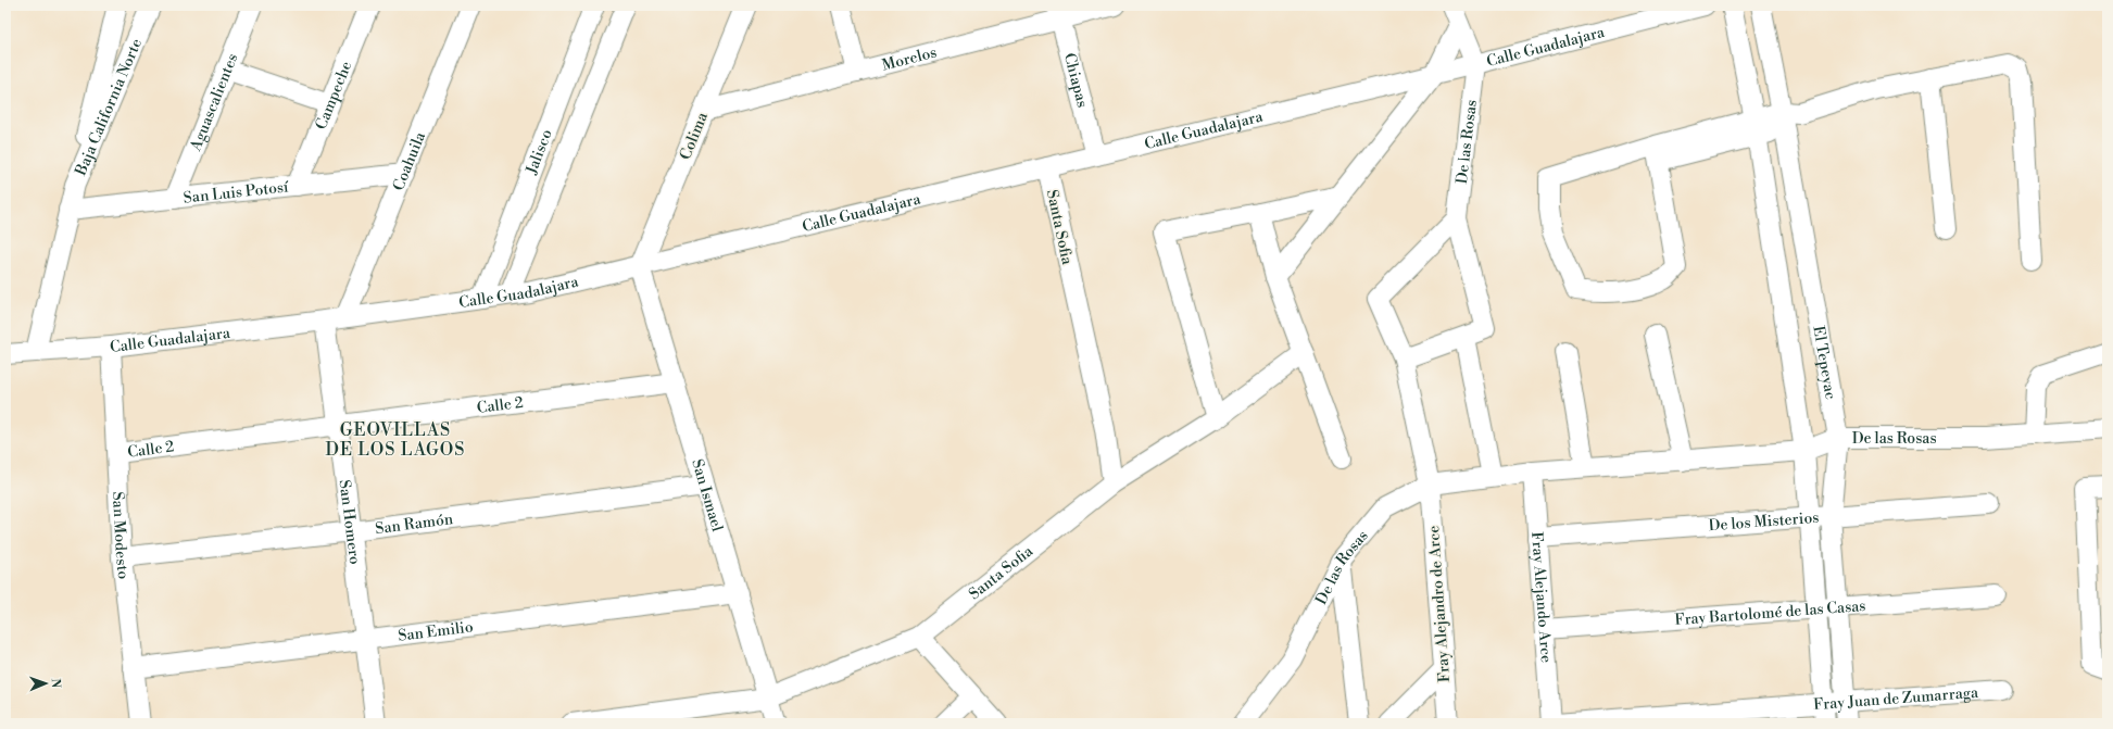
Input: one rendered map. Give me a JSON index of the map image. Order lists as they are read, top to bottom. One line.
{"streets":{"street":["Calle Guadalajara","Morelos","Chiapas","Campeche","Aguascalientes","Baja California Norte","Colima","De las Rosas","Jalisco","Coahuila","San Luis Potosí","Santa Sofia","El Tepeyac","Calle 2","San Ismael","San Homero","De los Misterios","San Ramón","San Modesto","Fray Alejando Arce","Fray Alejandro de Arce","Fray Bartolomé de las Casas","San Emilio","Fray Juan de Zumarraga"]},"crossings":[["Calle Guadalajara","Chiapas"],["Calle Guadalajara","Baja California Norte"],["Calle Guadalajara","Colima"],["Calle Guadalajara","De las Rosas"],["Calle Guadalajara","Jalisco"],["Calle Guadalajara","Coahuila"],["Calle Guadalajara","Santa Sofia"],["Calle Guadalajara","San Ismael"],["Calle Guadalajara","San Homero"],["Calle Guadalajara","San Modesto"],["Morelos","Chiapas"],["Morelos","Colima"],["Campeche","San Luis Potosí"],["Aguascalientes","San Luis Potosí"],["Baja California Norte","San Luis Potosí"],["Colima","San Ismael"],["De las Rosas","El Tepeyac"],["De las Rosas","Fray Alejando Arce"],["De las Rosas","Fray Alejandro de Arce"],["Coahuila","San Luis Potosí"],["Santa Sofia","San Ismael"],["El Tepeyac","De los Misterios"],["El Tepeyac","Fray Bartolomé de las Casas"],["El Tepeyac","Fray Juan de Zumarraga"],["Calle 2","San Ismael"],["Calle 2","San Homero"],["Calle 2","San Modesto"],["San Ismael","San Ramón"],["San Ismael","San Emilio"],["San Homero","San Ramón"],["San Homero","San Emilio"],["De los Misterios","Fray Alejando Arce"],["San Ramón","San Modesto"],["San Modesto","San Emilio"],["Fray Alejando Arce","Fray Bartolomé de las Casas"]],"districts":["GEOVILLAS DE LOS LAGOS"],"north":"right"}
